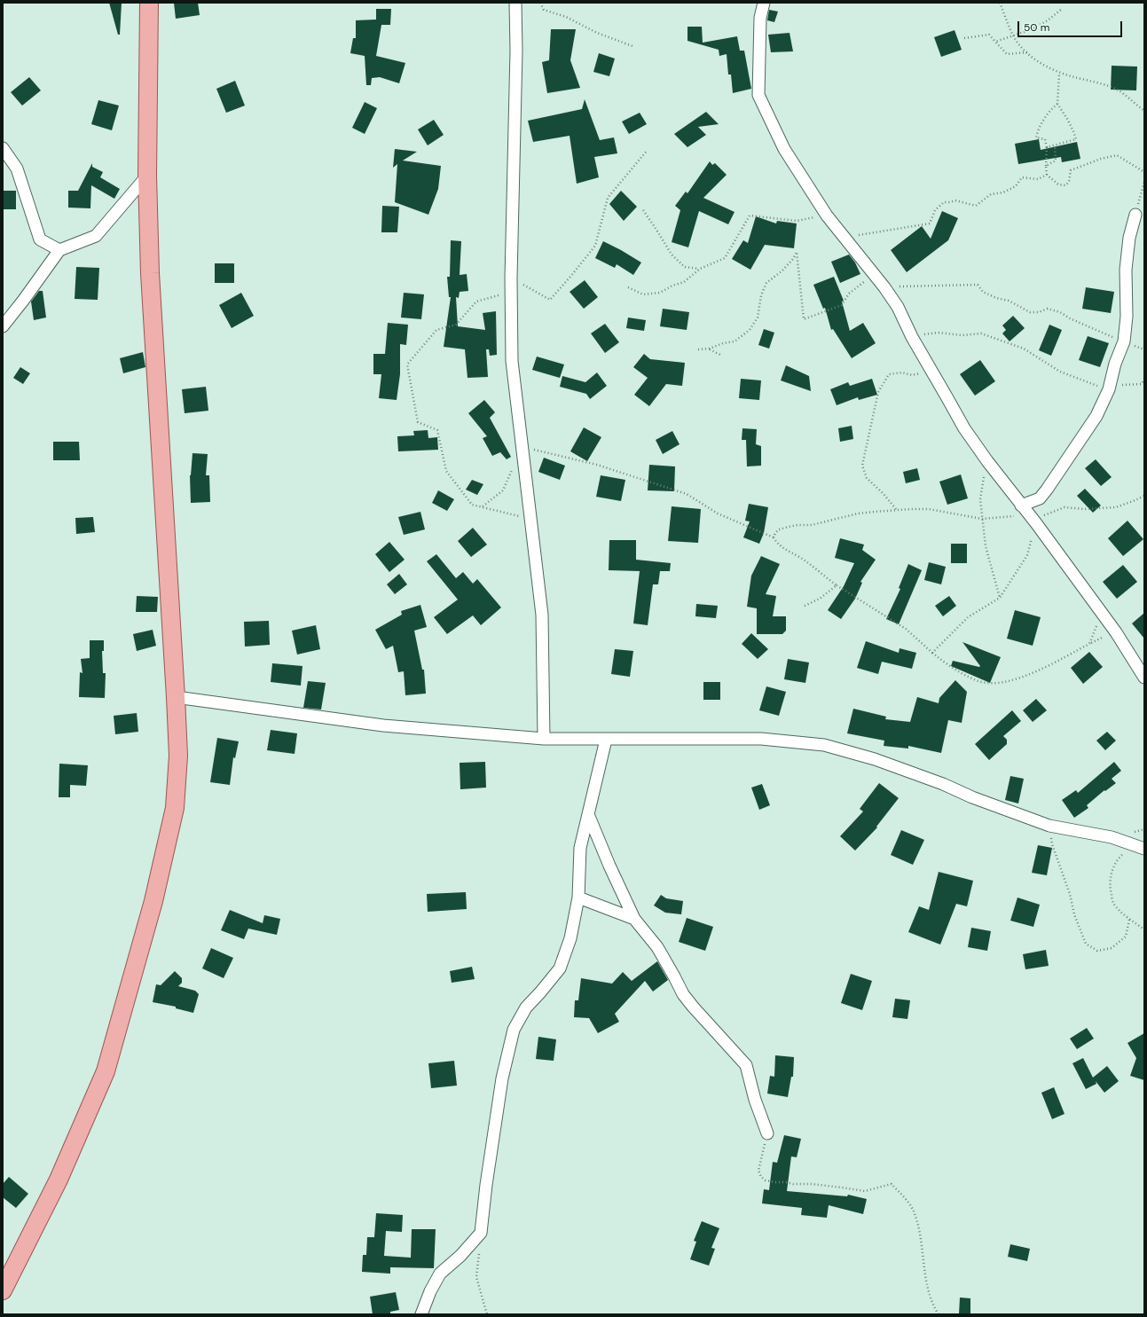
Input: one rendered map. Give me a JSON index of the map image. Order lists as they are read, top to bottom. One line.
{"scale_bar":"50 m"}
